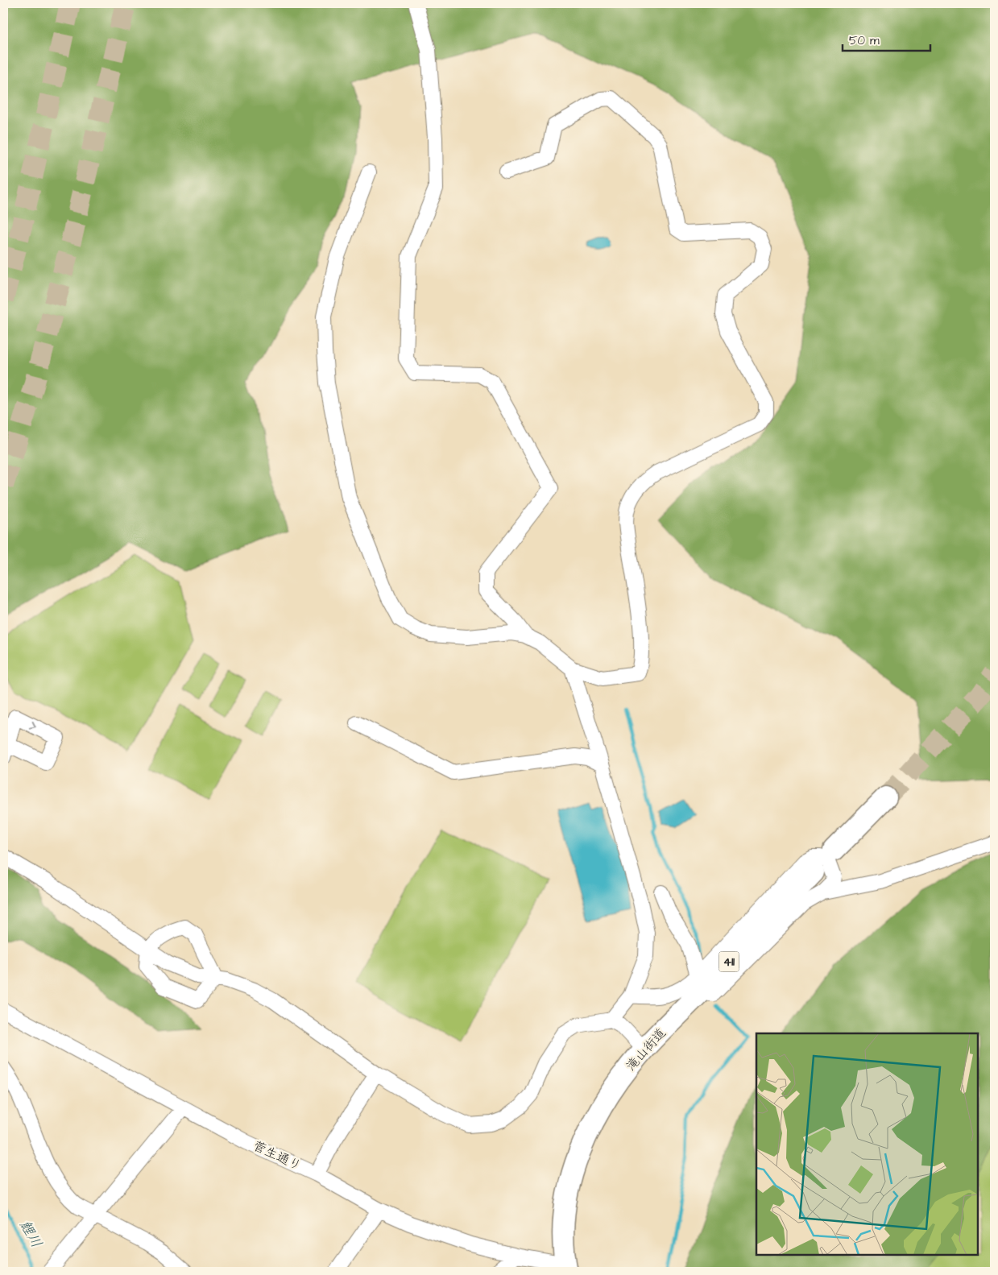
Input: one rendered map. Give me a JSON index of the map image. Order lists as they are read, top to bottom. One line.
{"streets":{"highway":["411","滝山街道"],"street":["菅生通り"]},"crossings":[["滝山街道","菅生通り"]],"water":["鯉川"],"scale_bar":"50 m"}
